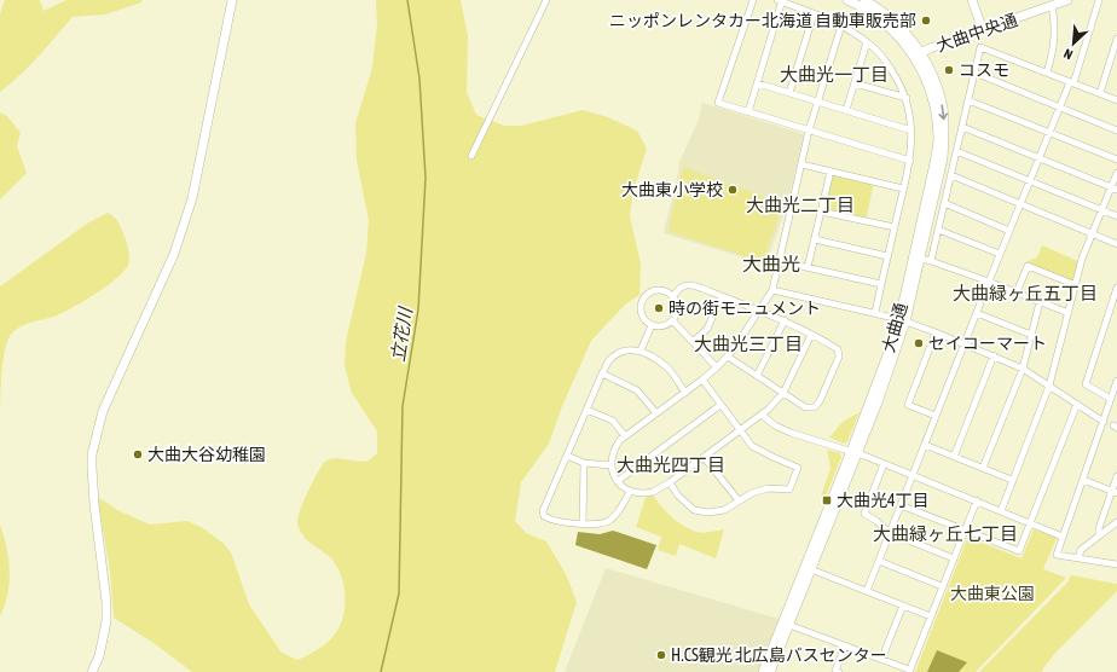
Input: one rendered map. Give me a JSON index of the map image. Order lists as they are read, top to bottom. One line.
{"streets":{"street":["大曲中央通","大曲通"]},"crossings":[["大曲中央通","大曲通"]],"districts":["大曲光一丁目","大曲光二丁目","大曲光","大曲緑ヶ丘五丁目","大曲光三丁目","大曲光四丁目","大曲緑ヶ丘七丁目"],"water":["立花川"],"parks":["大曲東公園"],"places":{"other":["ニッポンレンタカー北海道 自動車販売部","コスモ","大曲東小学校","時の街モニュメント","セイコーマート","大曲大谷幼稚園","H.CS観光 北広島バスセンター"],"transit":["大曲光4丁目"]},"north":"bottom left"}
